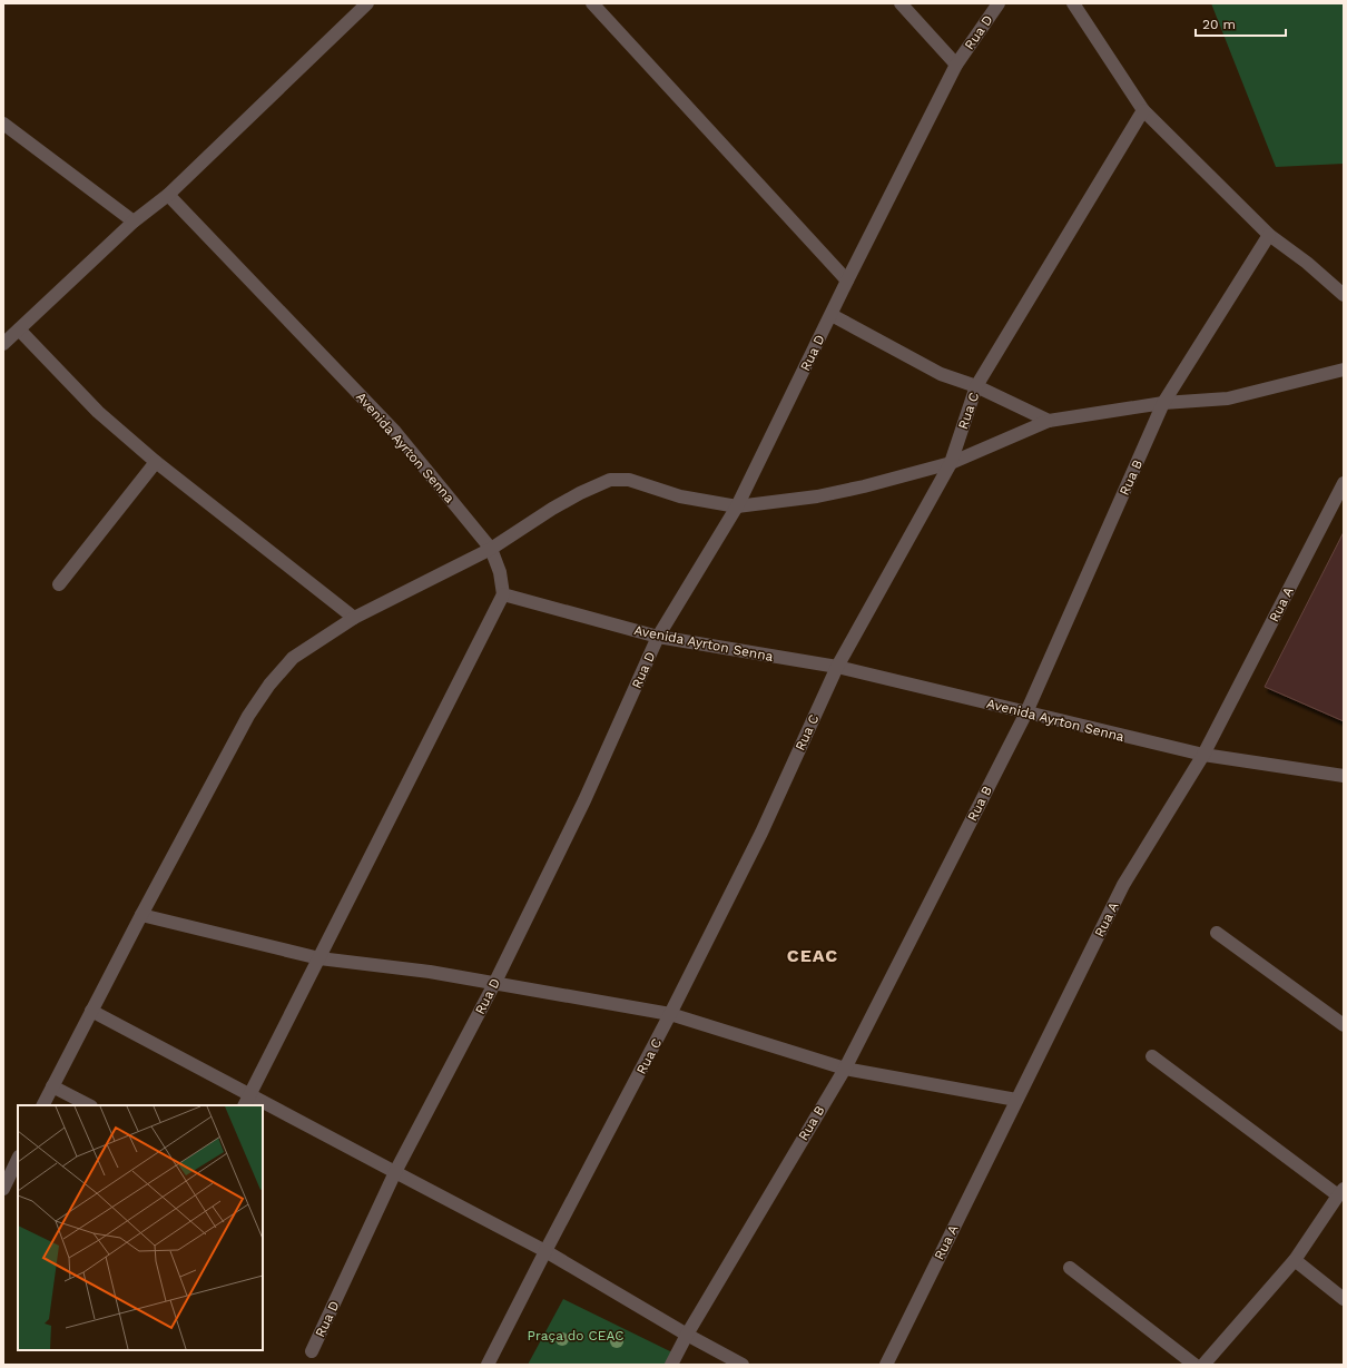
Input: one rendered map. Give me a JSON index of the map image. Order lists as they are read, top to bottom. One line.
{"streets":{"street":["Rua D","Rua C","Avenida Ayrton Senna","Rua B","Rua A"]},"crossings":[["Rua D","Avenida Ayrton Senna"],["Rua C","Avenida Ayrton Senna"],["Avenida Ayrton Senna","Rua B"],["Avenida Ayrton Senna","Rua A"]],"districts":["CEAC"],"parks":["Praça do CEAC"],"scale_bar":"20 m"}
